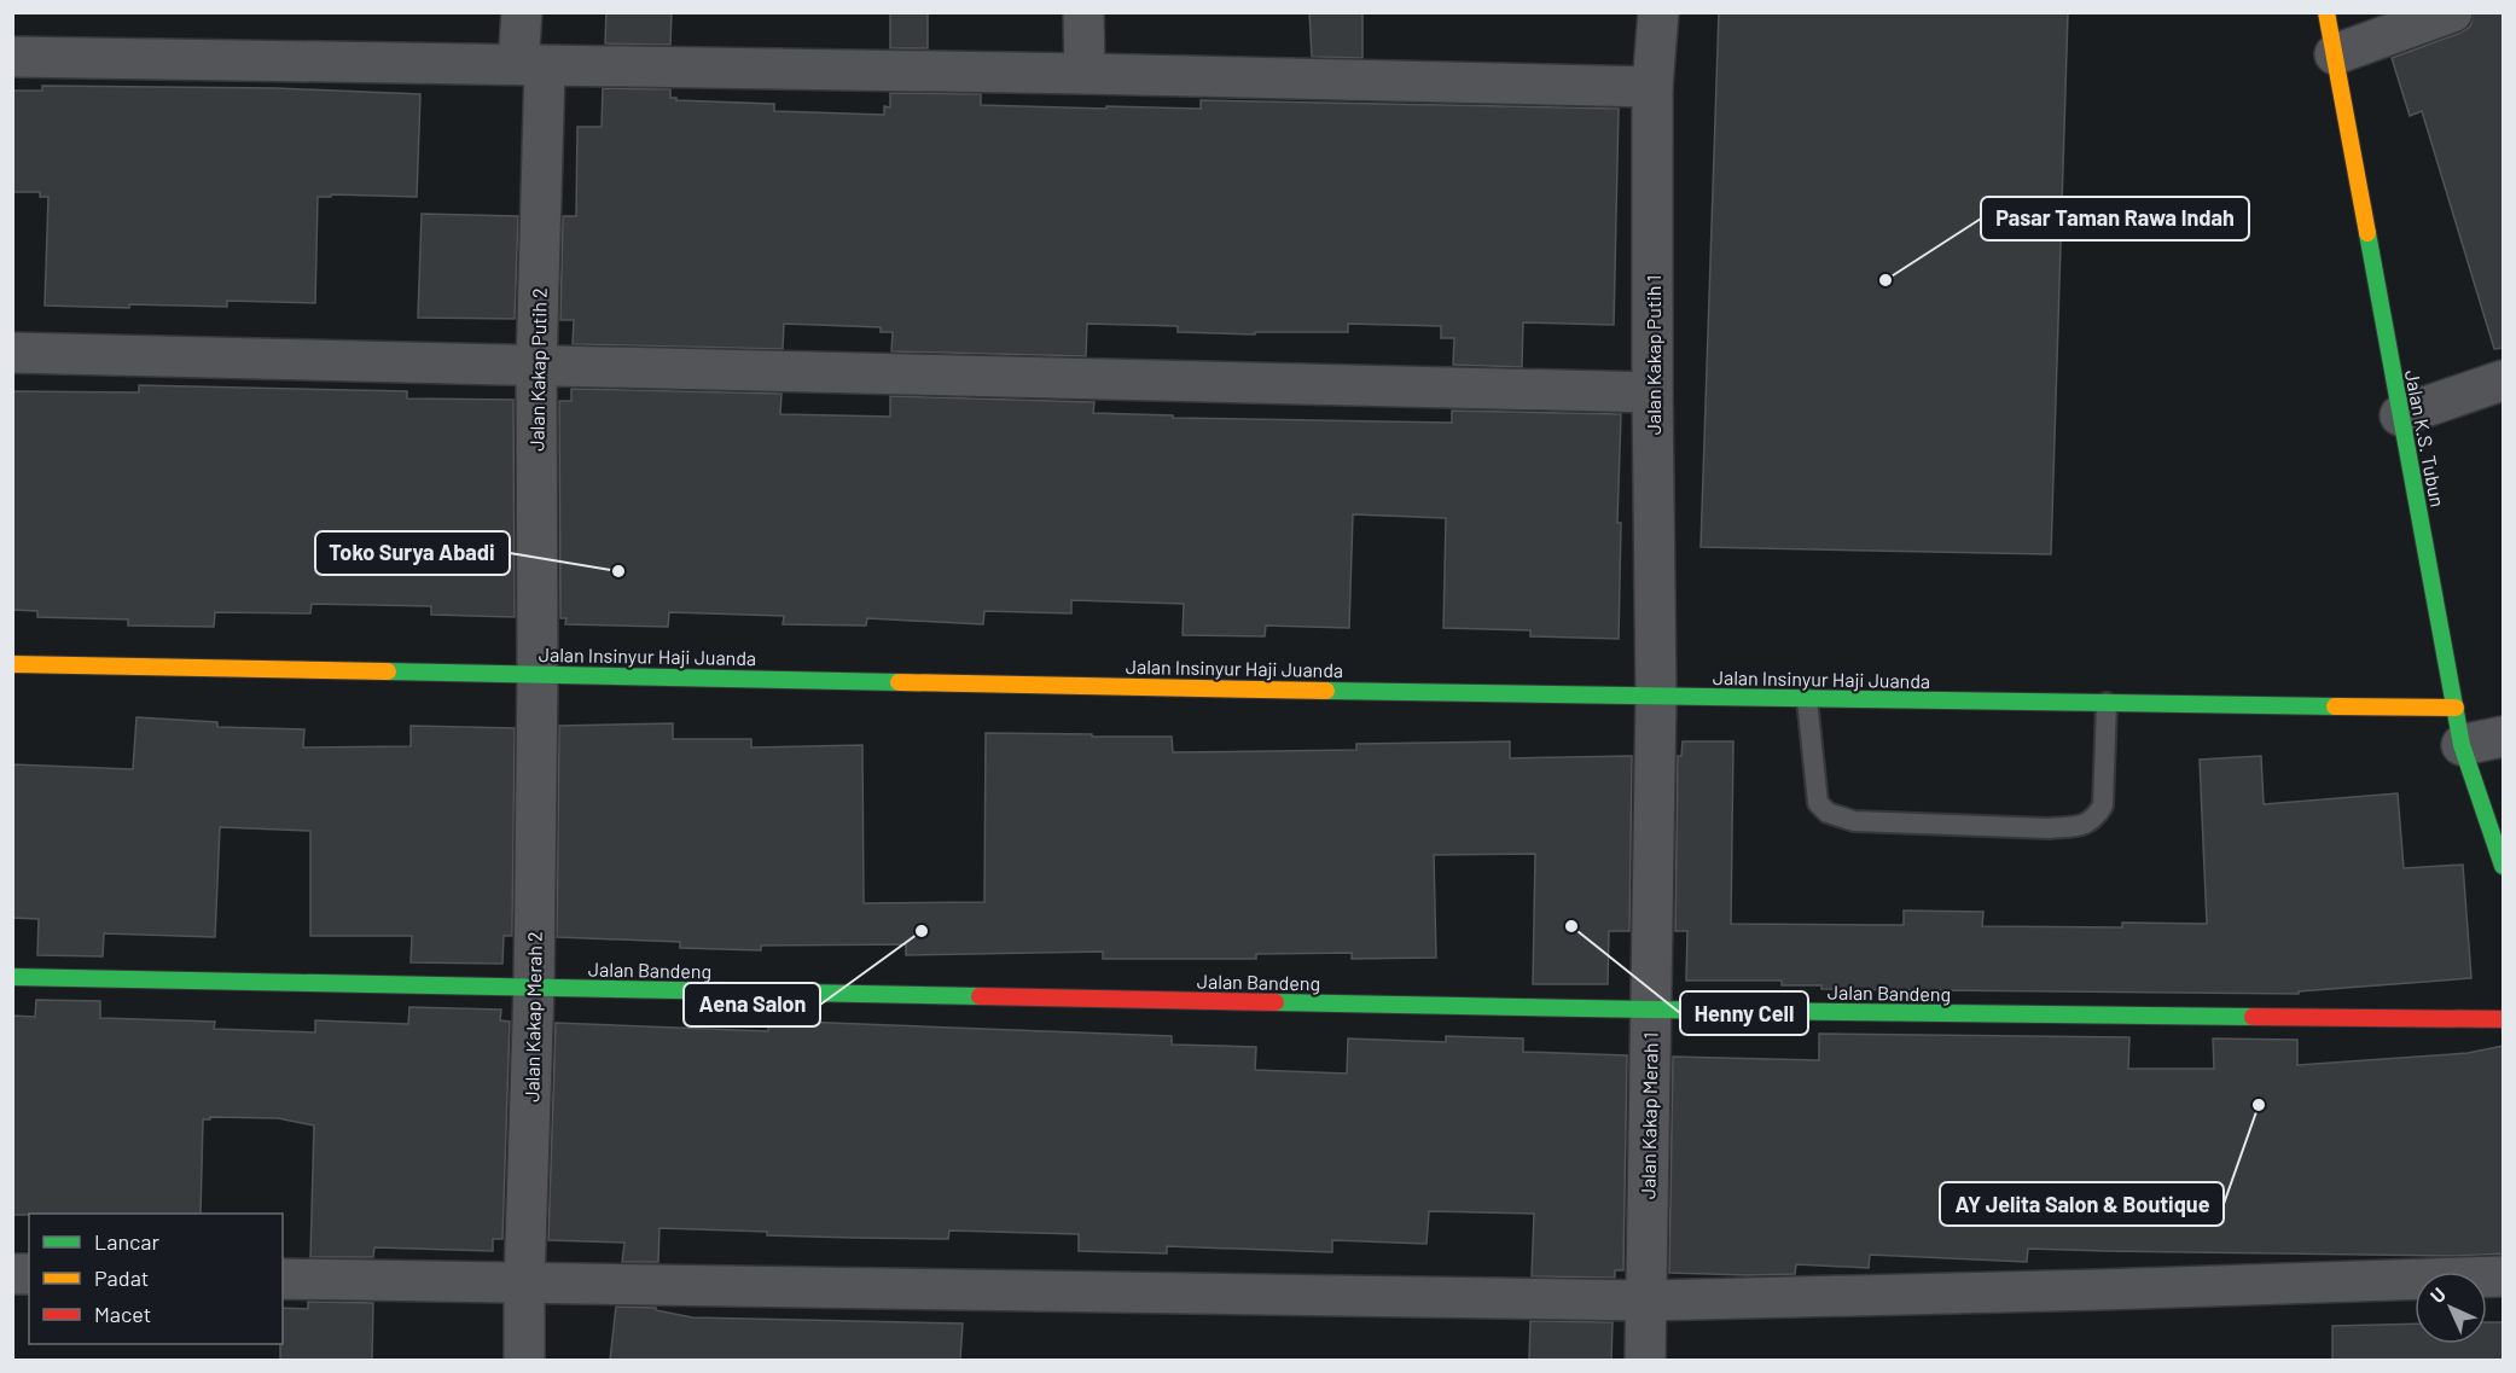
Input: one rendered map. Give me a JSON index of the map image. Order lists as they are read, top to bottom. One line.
{"streets":{"street":["Jalan Kakap Putih 1","Jalan Kakap Putih 2","Jalan K.S. Tubun","Jalan Insinyur Haji Juanda","Jalan Bandeng","Jalan Kakap Merah 2","Jalan Kakap Merah 1"]},"crossings":[["Jalan Kakap Putih 1","Jalan Insinyur Haji Juanda"],["Jalan Kakap Putih 1","Jalan Kakap Merah 1"],["Jalan Kakap Putih 2","Jalan Insinyur Haji Juanda"],["Jalan Kakap Putih 2","Jalan Kakap Merah 2"],["Jalan K.S. Tubun","Jalan Insinyur Haji Juanda"],["Jalan Insinyur Haji Juanda","Jalan Kakap Merah 2"],["Jalan Insinyur Haji Juanda","Jalan Kakap Merah 1"],["Jalan Bandeng","Jalan Kakap Merah 2"],["Jalan Bandeng","Jalan Kakap Merah 1"]],"places":["Pasar Taman Rawa Indah","Toko Surya Abadi","Henny Cell","Aena Salon","AY Jelita Salon & Boutique"],"legend":["Lancar","Padat","Macet"],"north":"top left"}
